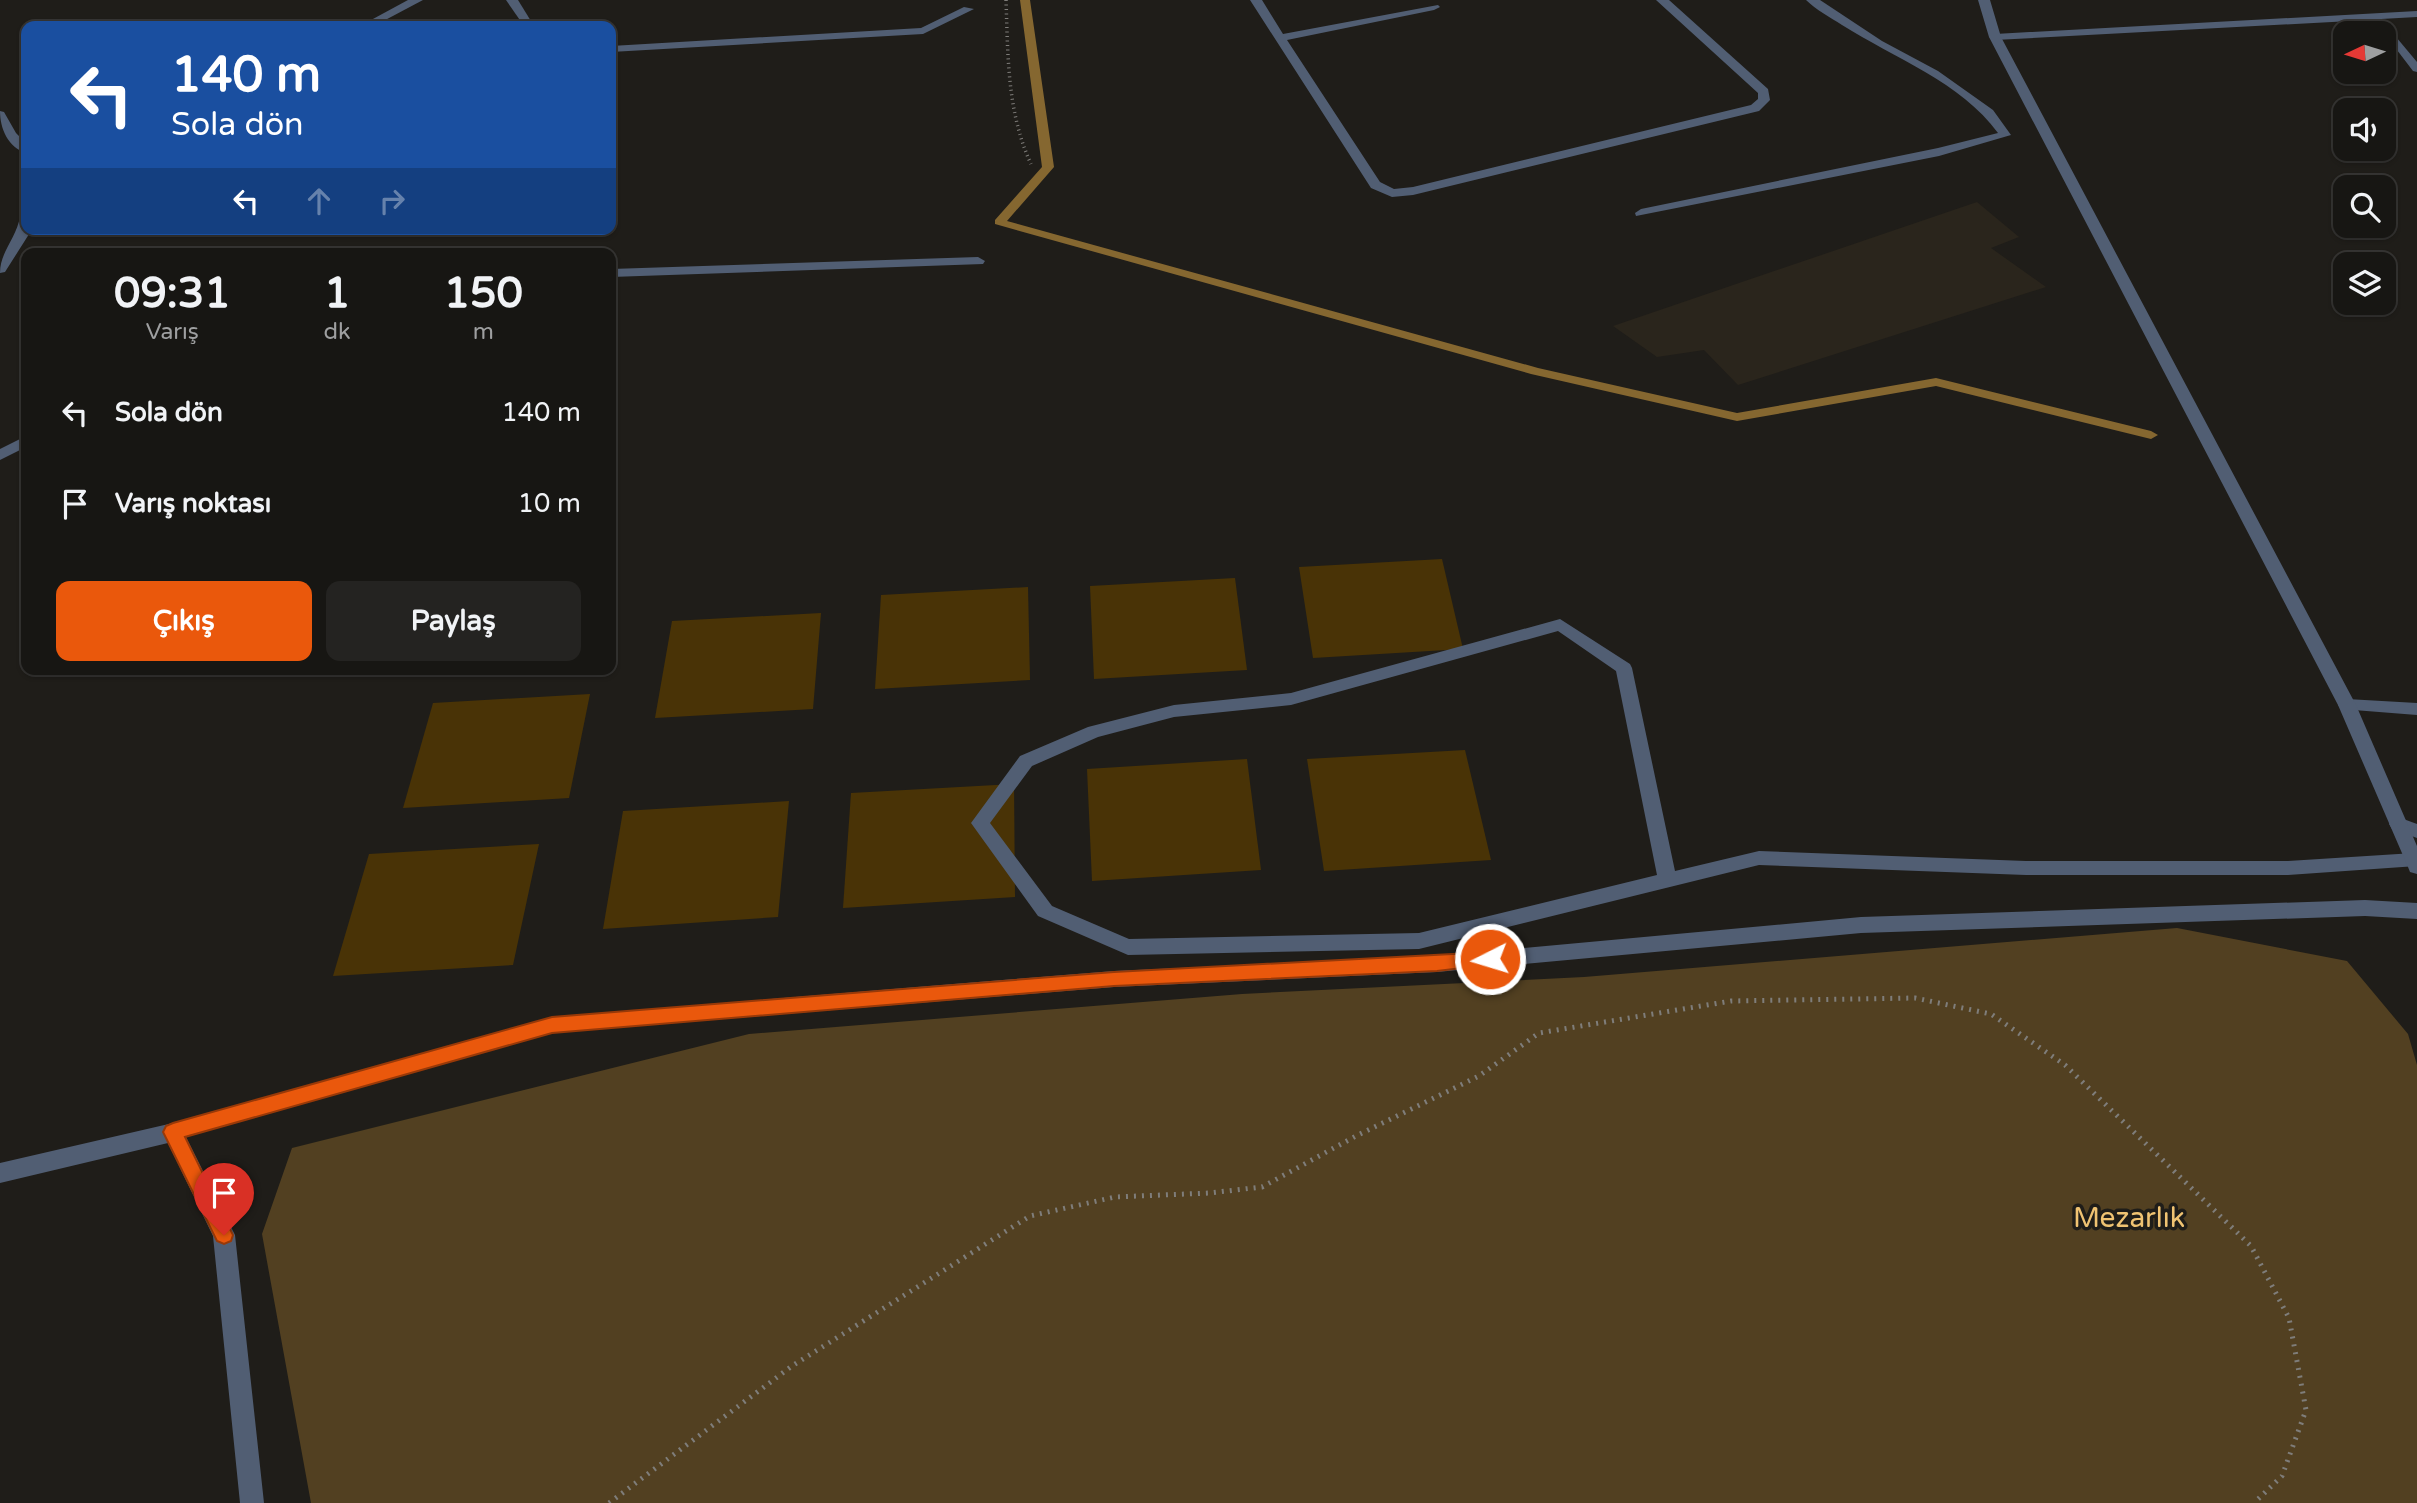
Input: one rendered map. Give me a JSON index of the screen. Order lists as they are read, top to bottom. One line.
{"parks":["Mezarlık"],"north":"left","page":{"turn":["140 m","Sola dön"],"eta":["09:31","Varış","1","dk","150","m"],"list":[{"name":"Sola dön","value":"140 m"},{"name":"Varış noktası","value":"10 m"}],"buttons":["Çıkış","Paylaş"]}}
